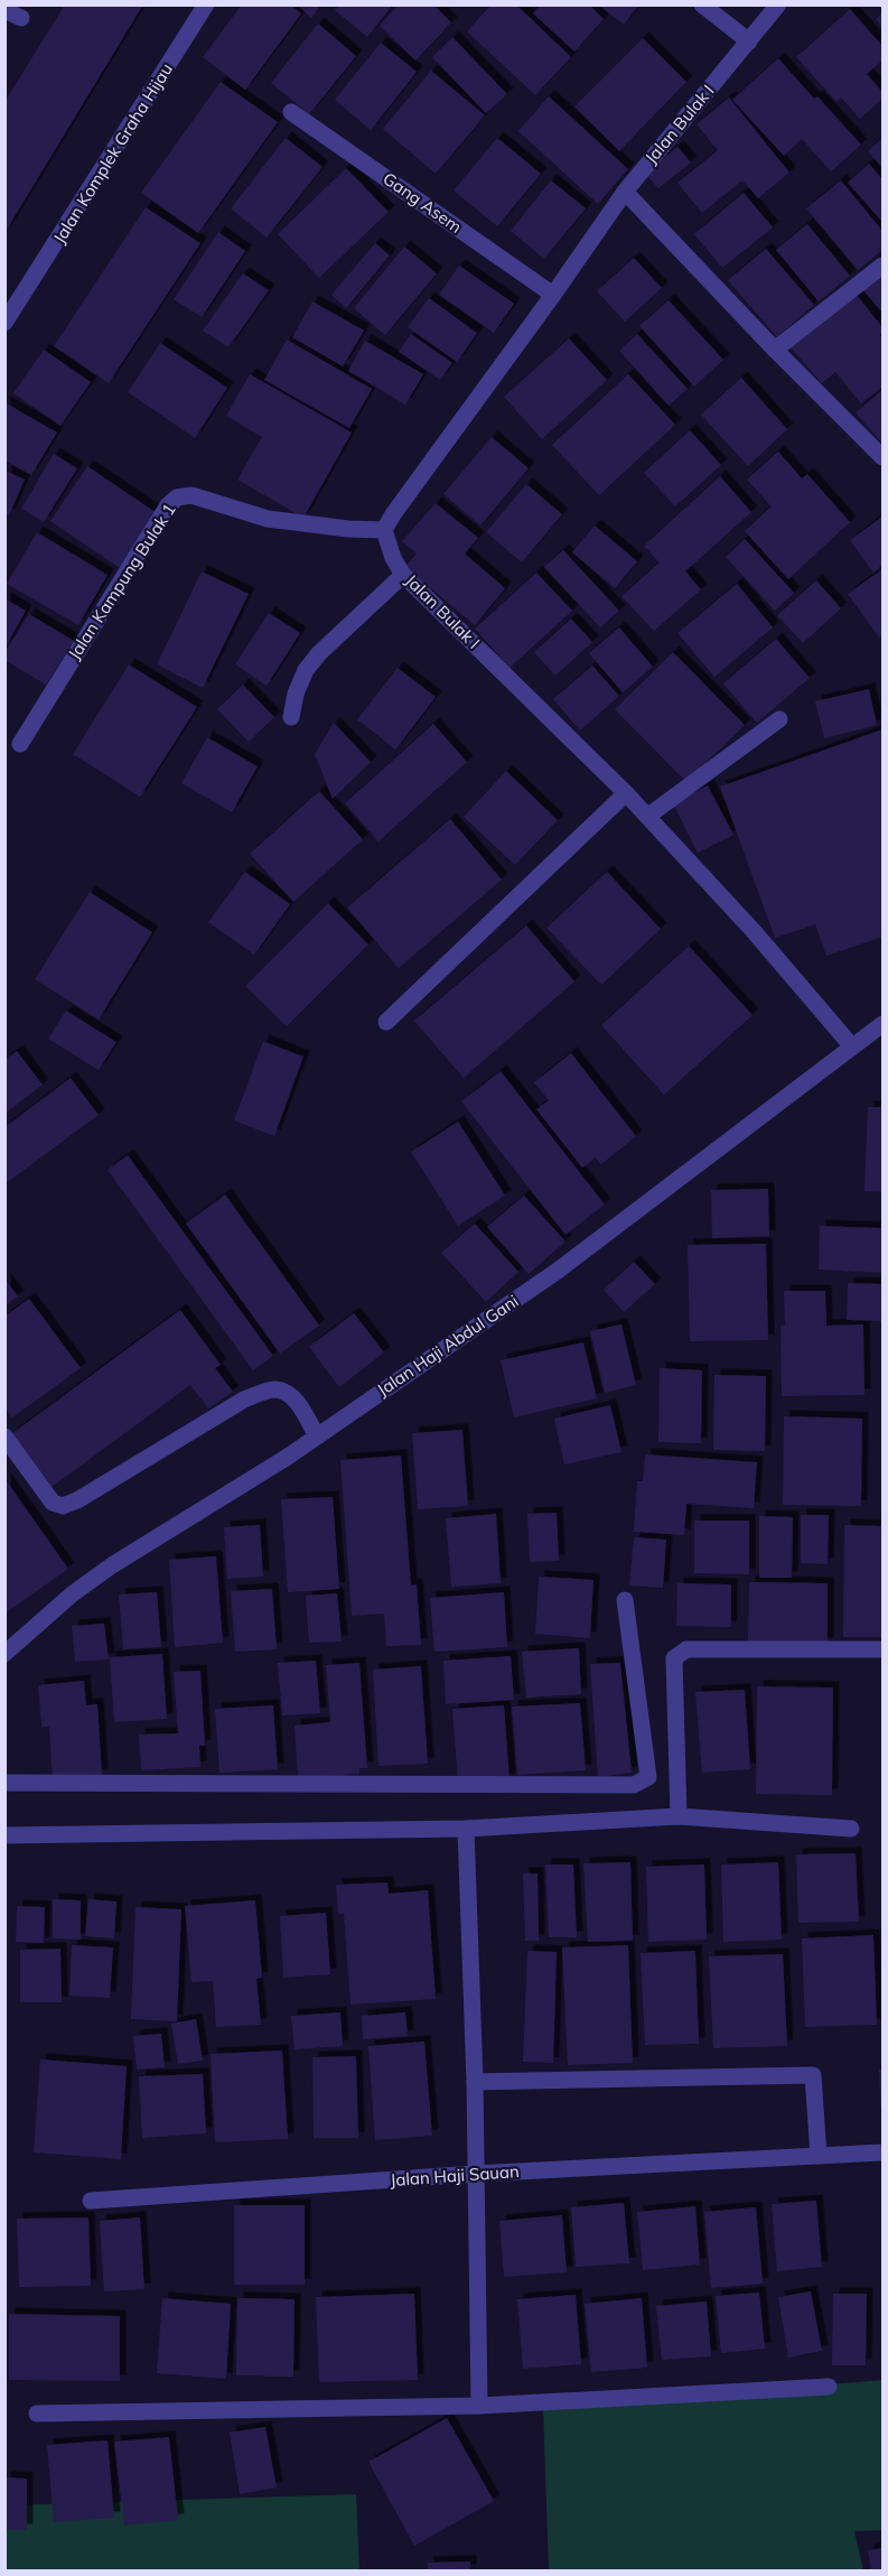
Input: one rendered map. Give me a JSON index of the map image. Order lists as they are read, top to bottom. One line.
{"streets":{"street":["Jalan Bulak I","Jalan Komplek Graha Hijau","Gang Asem","Jalan Kampung Bulak 1","Jalan Haji Abdul Gani","Jalan Haji Sauan"]},"crossings":[["Jalan Bulak I","Gang Asem"],["Jalan Bulak I","Jalan Kampung Bulak 1"],["Jalan Bulak I","Jalan Haji Abdul Gani"]]}
